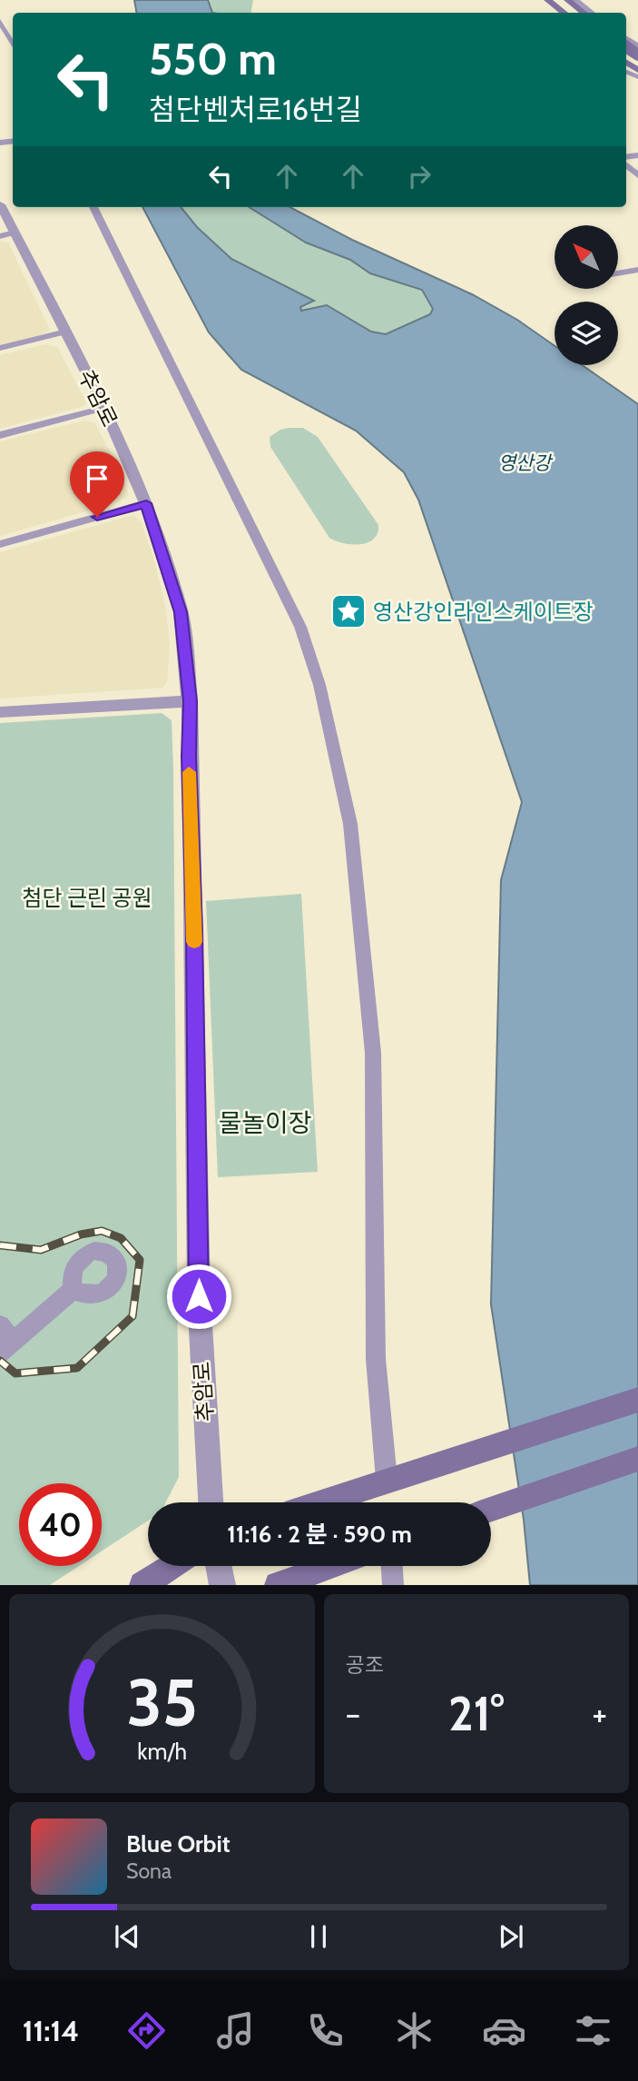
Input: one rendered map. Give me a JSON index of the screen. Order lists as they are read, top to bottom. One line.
{"streets":{"street":["추암로"]},"water":["영산강"],"parks":["첨단 근린 공원","물놀이장"],"places":{"place":["영산강인라인스케이트장"]},"north":"top left","page":{"turn":["550 m","첨단벤처로16번길"],"limit":"40","trip":"11:16 · 2 분 · 590 m","tile":"공조","heat":["−","21°","+"],"song":["Blue Orbit","Sona"],"tabs":"11:14","gauge":["35","km/h"]}}
